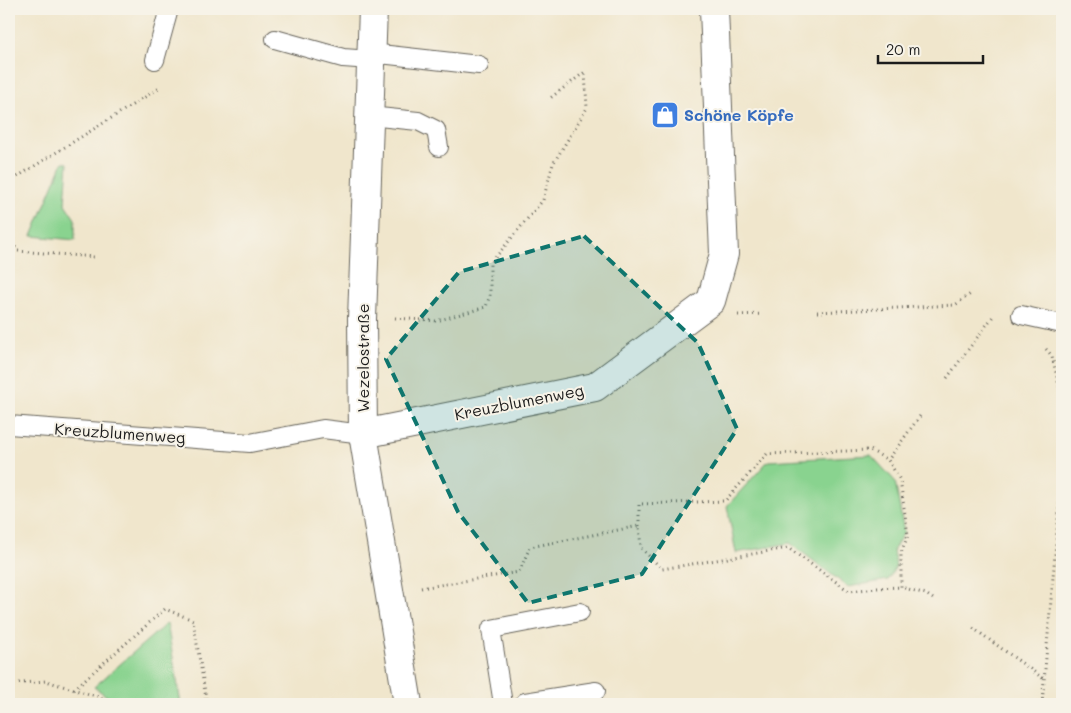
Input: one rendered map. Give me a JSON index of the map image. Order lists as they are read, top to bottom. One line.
{"streets":{"street":["Wezelostraße","Kreuzblumenweg"]},"crossings":[["Wezelostraße","Kreuzblumenweg"]],"places":{"shop":["Schöne Köpfe"]},"scale_bar":"20 m"}
